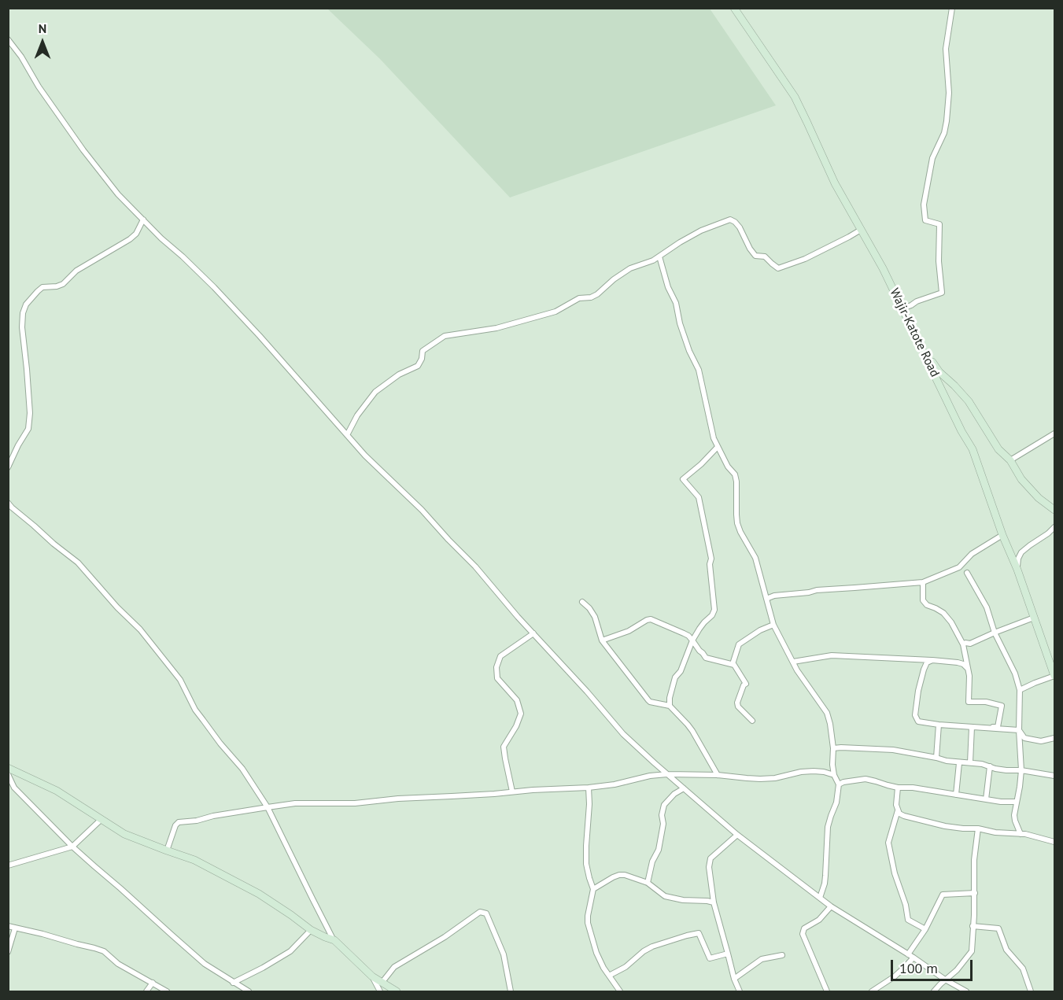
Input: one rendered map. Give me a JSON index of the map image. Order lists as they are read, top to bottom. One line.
{"streets":{"street":["Wajir-Katote Road"]},"scale_bar":"100 m","north":"top"}
